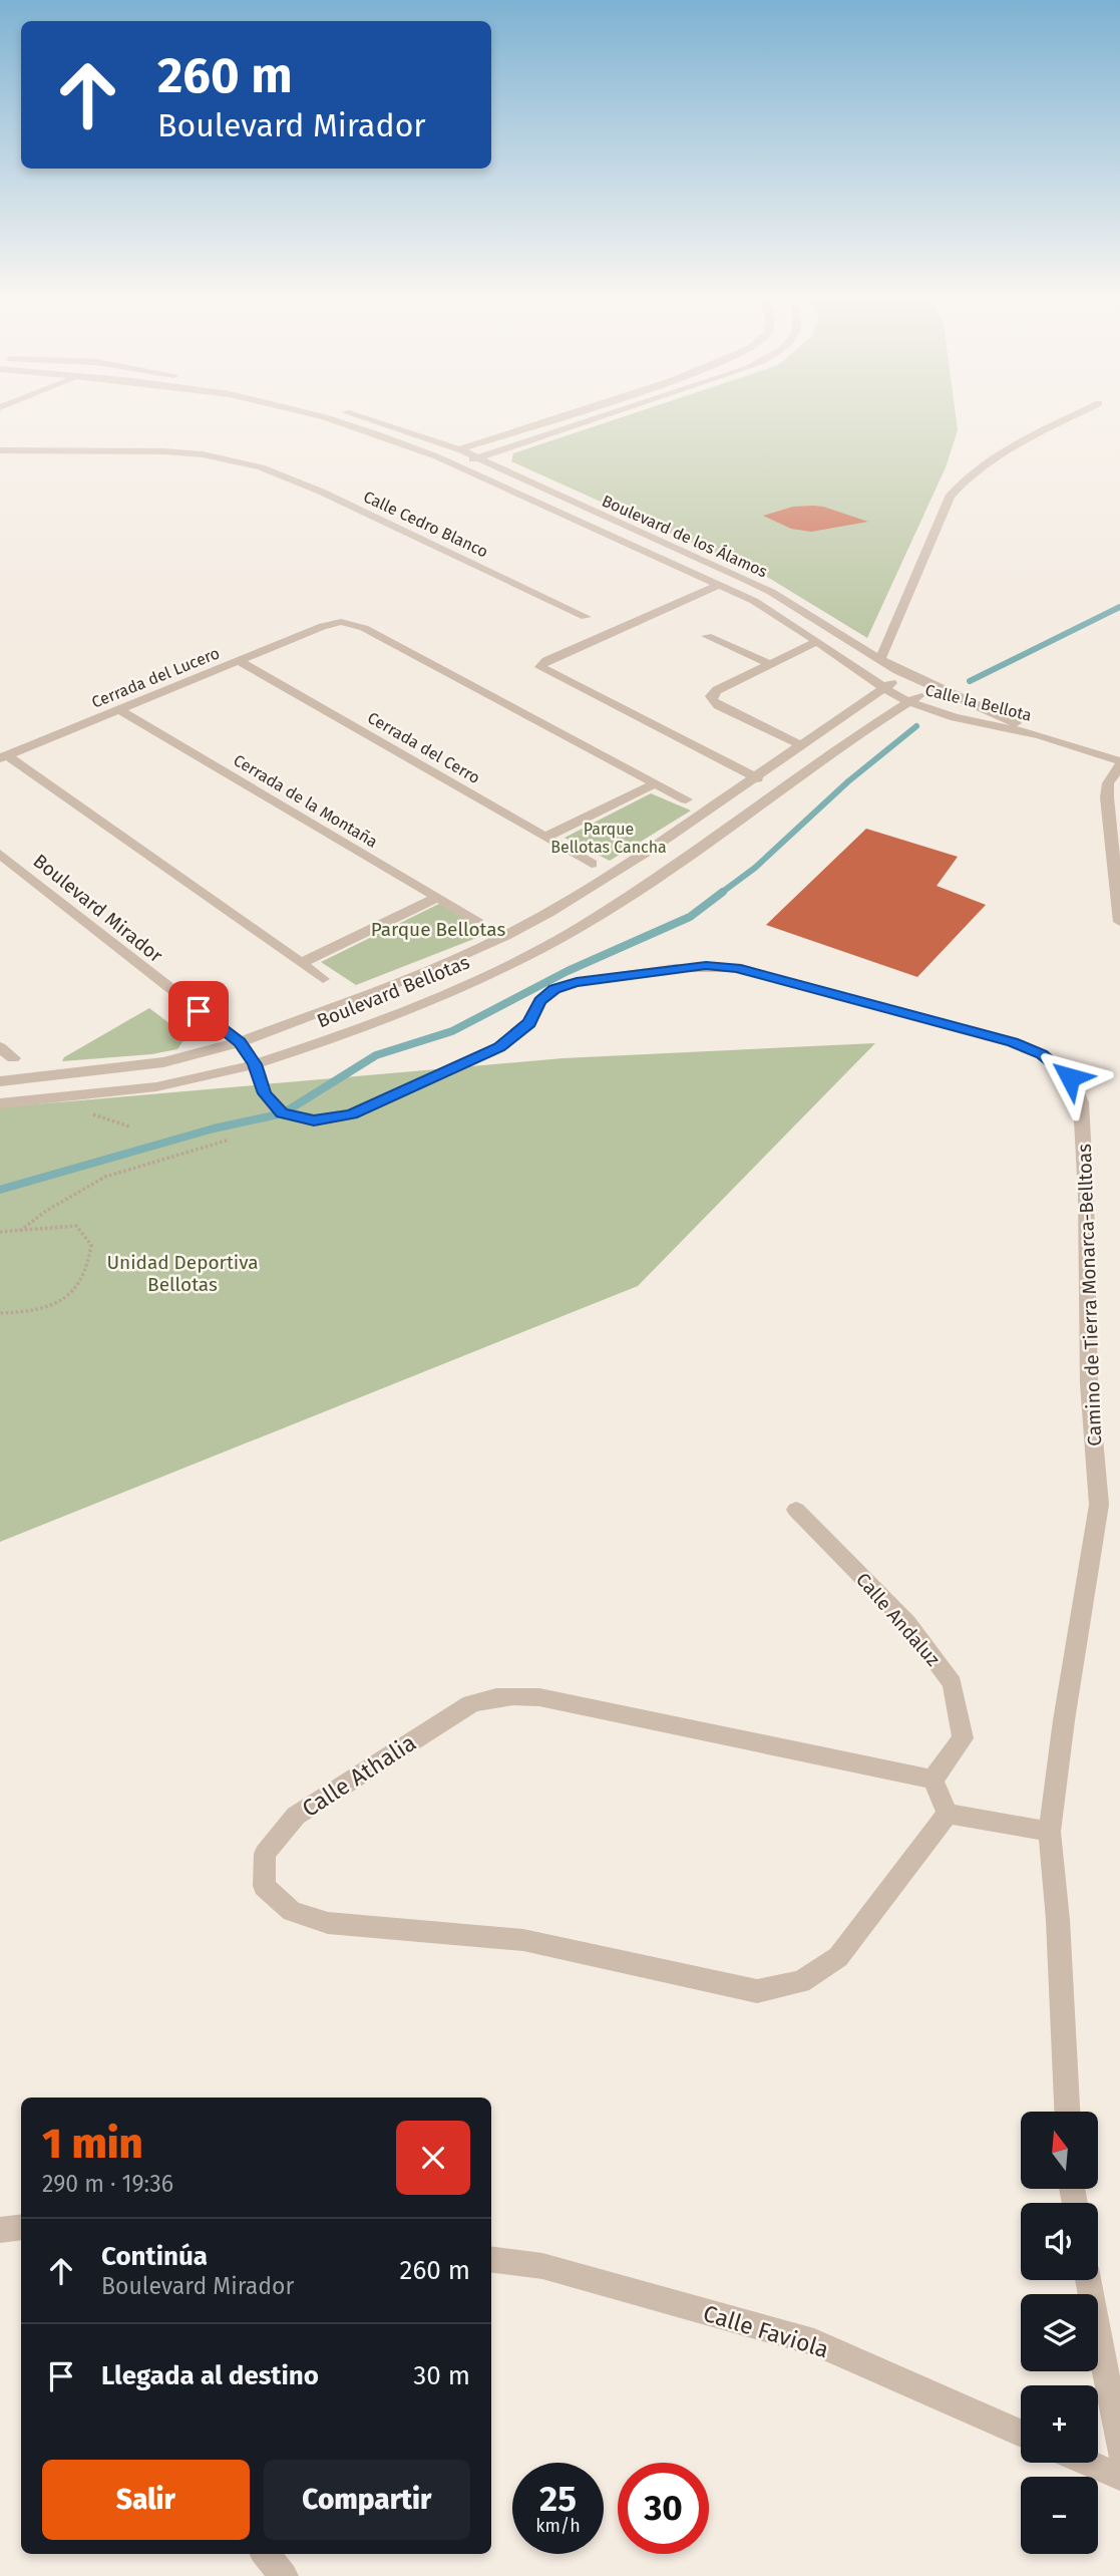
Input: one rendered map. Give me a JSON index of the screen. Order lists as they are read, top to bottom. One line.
{"streets":{"street":["Calle Cedro Blanco","Boulevard de los Álamos","Cerrada del Lucero","Calle la Bellota","Cerrada del Cerro","Cerrada de la Montaña","Boulevard Mirador","Boulevard Bellotas","Camino de Tierra Monarca-Belltoas","Calle Andaluz","Calle Athalia","Calle Faviola"]},"crossings":[["Boulevard de los Álamos","Calle la Bellota"],["Boulevard de los Álamos","Boulevard Bellotas"],["Cerrada del Lucero","Cerrada del Cerro"],["Cerrada del Lucero","Cerrada de la Montaña"],["Calle la Bellota","Boulevard Bellotas"],["Boulevard Mirador","Boulevard Bellotas"],["Boulevard Mirador","Camino de Tierra Monarca-Belltoas"],["Boulevard Bellotas","Camino de Tierra Monarca-Belltoas"],["Calle Andaluz","Calle Athalia"]],"parks":["Parque Bellotas Cancha","Parque Bellotas","Unidad Deportiva Bellotas"],"north":"top","page":{"turn":["260 m","Boulevard Mirador"],"heading":["1 min","290 m · 19:36"],"map_buttons":["+","−"],"list":[{"name":"Continúa","note":"Boulevard Mirador","value":"260 m"},{"name":"Llegada al destino","value":"30 m"}],"buttons":["Salir","Compartir"],"speed":"25 km/h","limit":"30"}}
